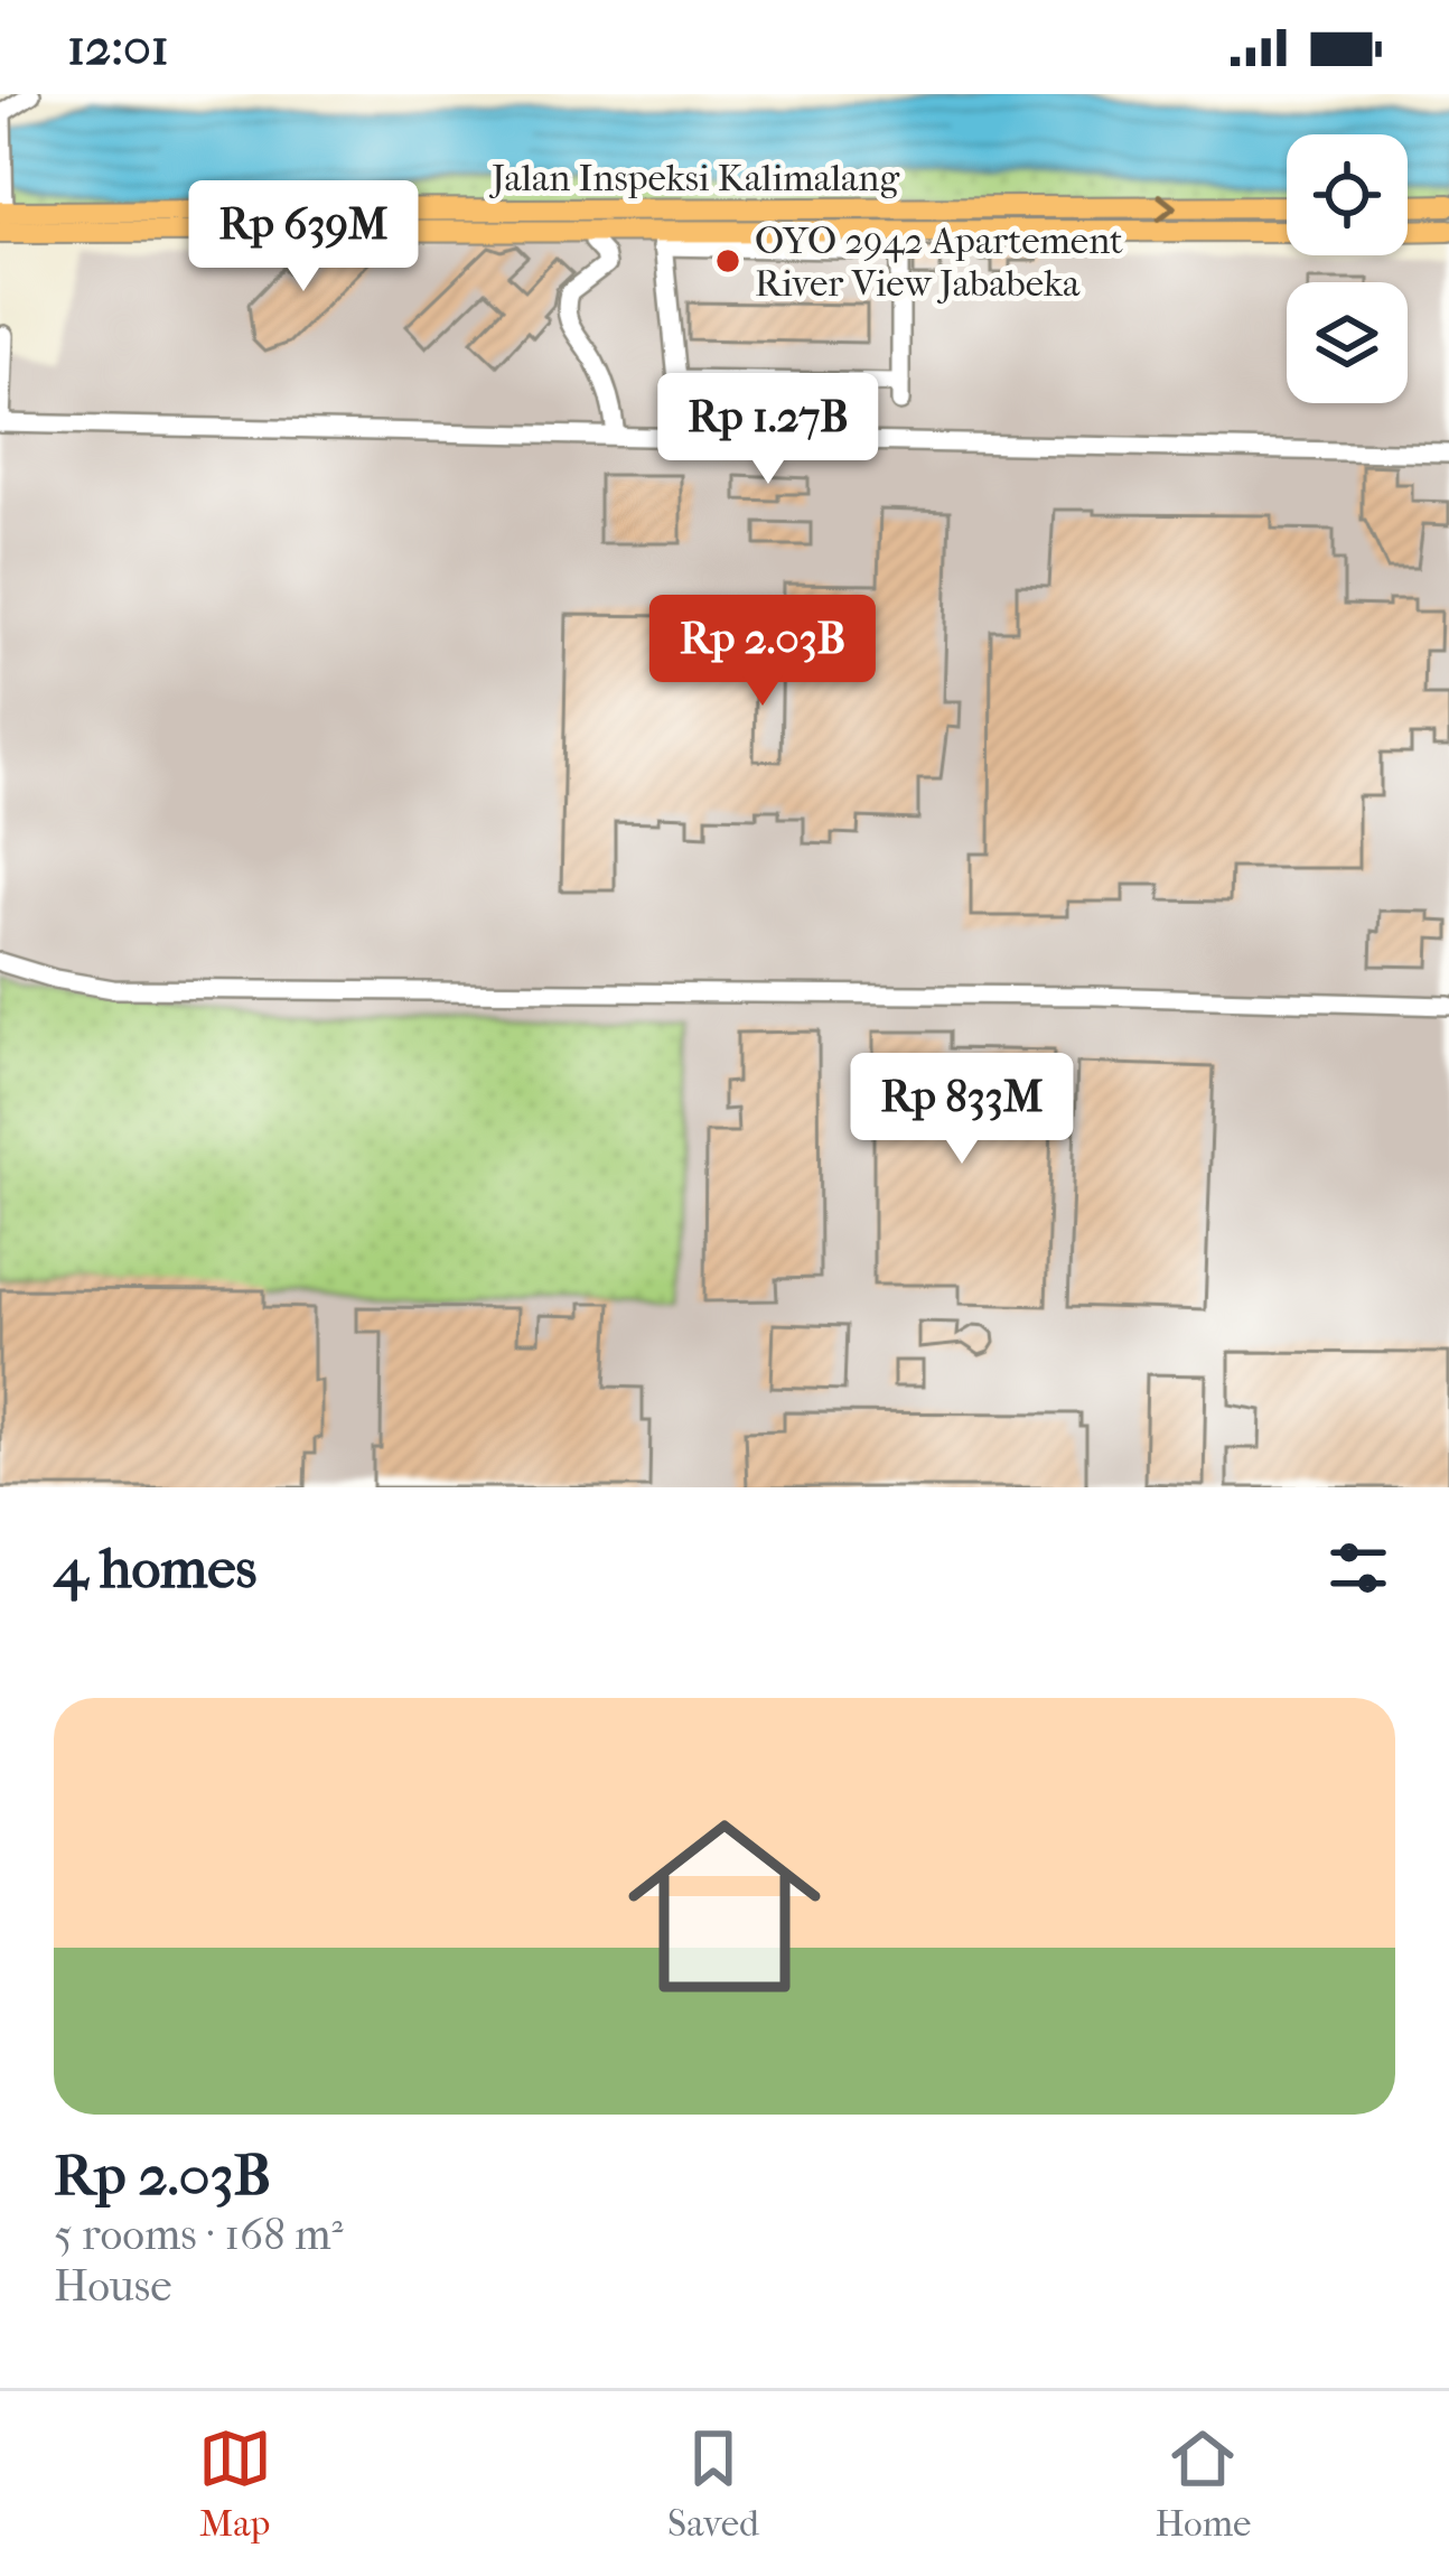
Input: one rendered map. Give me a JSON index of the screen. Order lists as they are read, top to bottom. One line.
{"streets":{"main road":["Jalan Inspeksi Kalimalang"]},"places":["OYO 2942 Apartement River View Jababeka"],"page":{"status":"12:01","price":["Rp 639M","Rp 1.27B","Rp 2.03B","Rp 833M"],"heading":"4 homes","list":[{"name":"Rp 2.03B","note":"5 rooms · 168 m² · House"}],"tabs":["Map","Saved","Home"]}}
